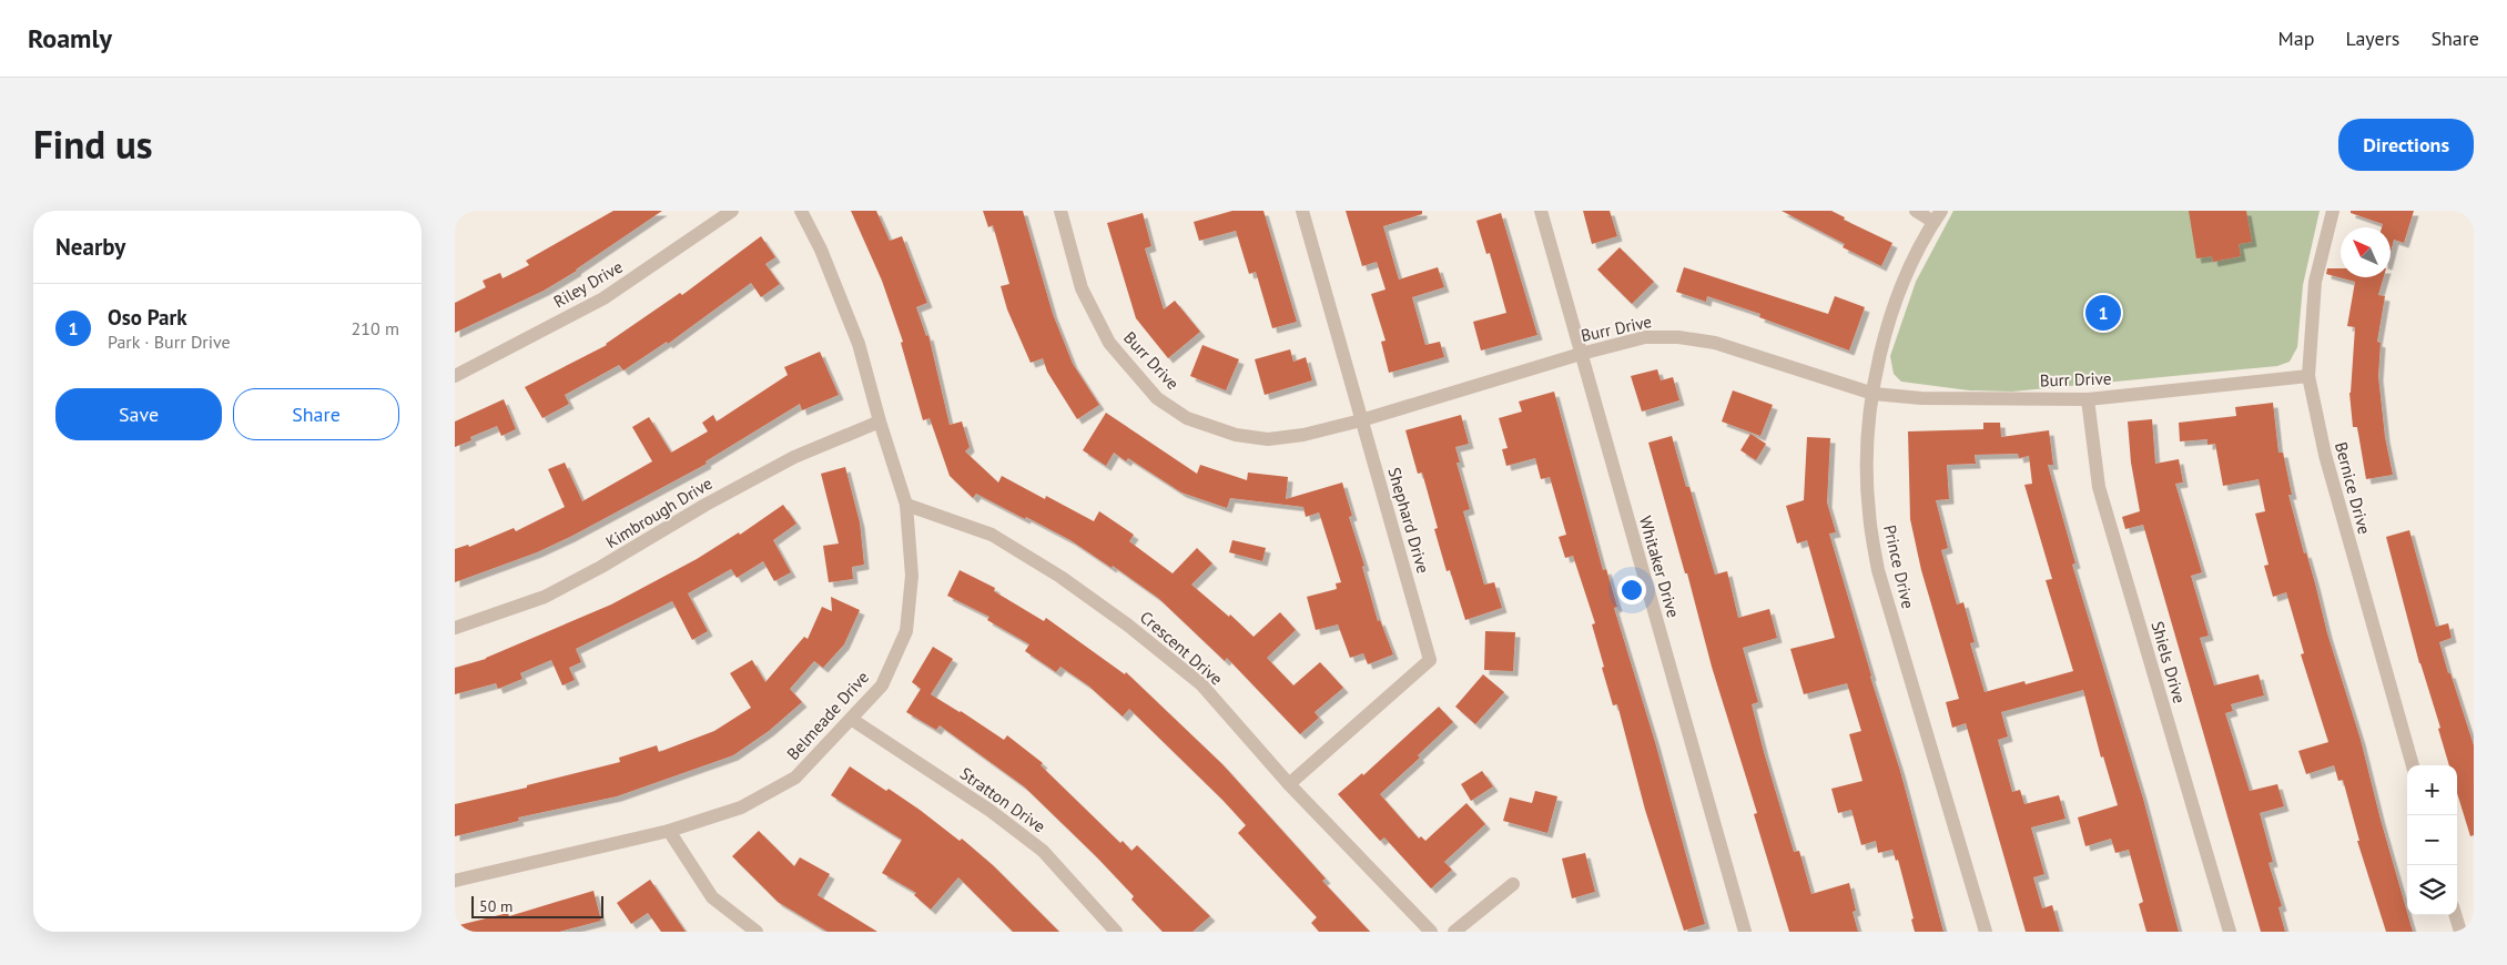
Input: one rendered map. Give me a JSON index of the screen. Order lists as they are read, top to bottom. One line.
{"streets":{"street":["Riley Drive","Burr Drive","Bernice Drive","Kimbrough Drive","Shephard Drive","Whitaker Drive","Prince Drive","Crescent Drive","Shiels Drive","Belmeade Drive","Stratton Drive"]},"crossings":[["Burr Drive","Bernice Drive"],["Burr Drive","Shephard Drive"],["Burr Drive","Whitaker Drive"],["Burr Drive","Prince Drive"],["Burr Drive","Shiels Drive"],["Kimbrough Drive","Belmeade Drive"],["Shephard Drive","Crescent Drive"],["Crescent Drive","Belmeade Drive"],["Belmeade Drive","Stratton Drive"]],"scale_bar":"50 m","north":"top left","page":{"header":"Roamly","nav":["Map","Layers","Share"],"title":"Find us","buttons":["Directions",["Save","Share"]],"heading":"Nearby","list":[{"mark":"1","name":"Oso Park","note":"Park · Burr Drive","value":"210 m"}],"pins":"1","map_buttons":["+","−"],"scale":"50 m"}}
